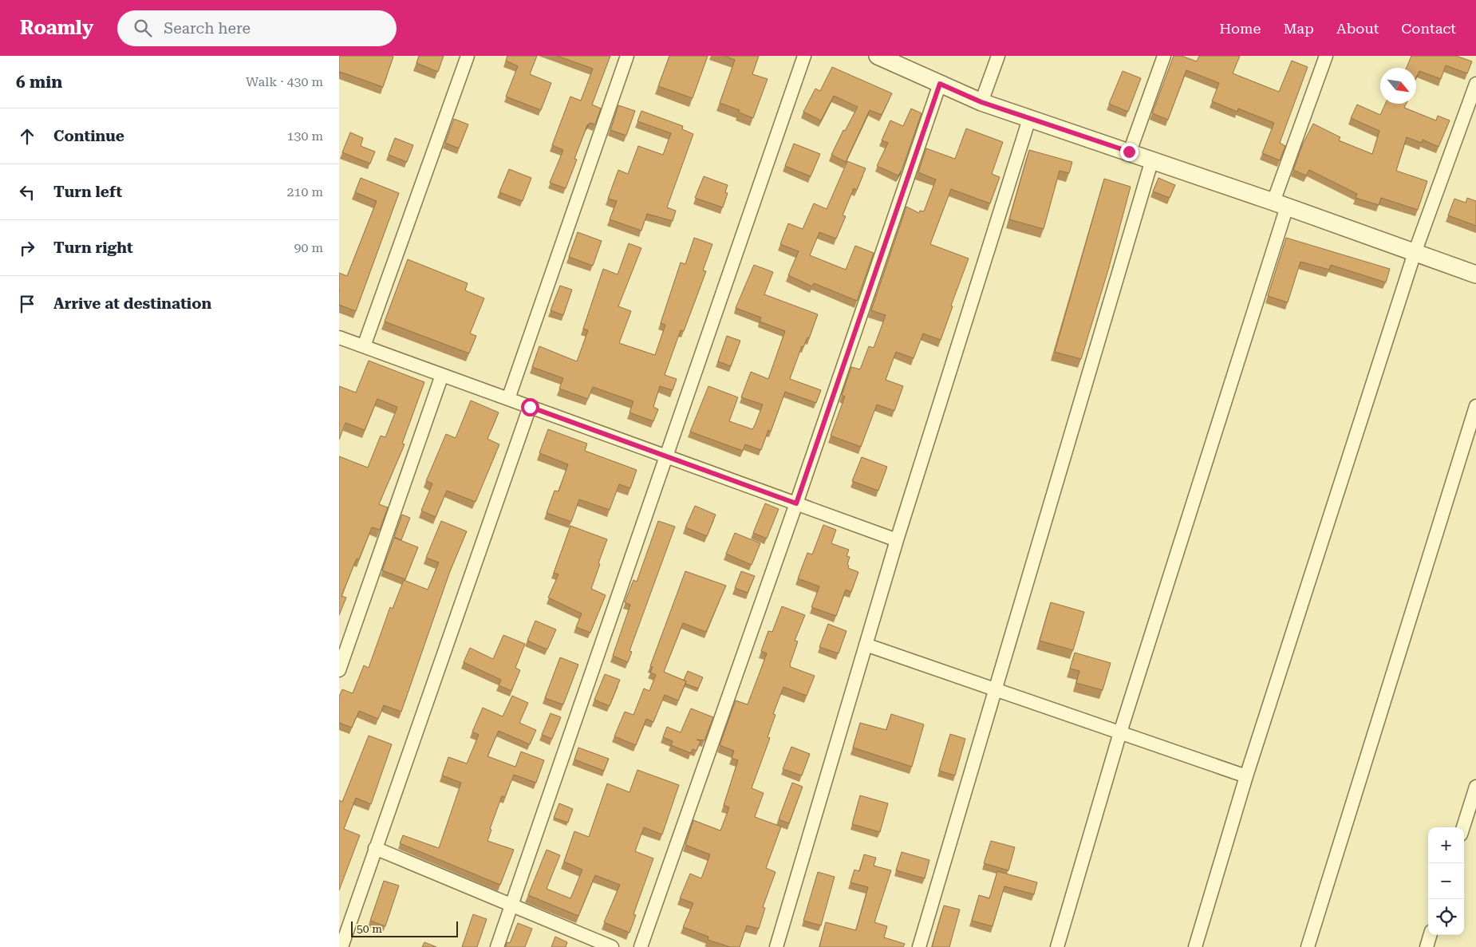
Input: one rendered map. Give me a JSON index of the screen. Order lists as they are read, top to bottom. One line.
{"scale_bar":"50 m","north":"bottom right","page":{"header":"Roamly","search":"Search here","nav":["Home","Map","About","Contact"],"heading":["6 min","Walk · 430 m"],"list":[["Continue","130 m"],["Turn left","210 m"],["Turn right","90 m"],"Arrive at destination"],"map_buttons":["+","−"],"scale":"50 m"}}
